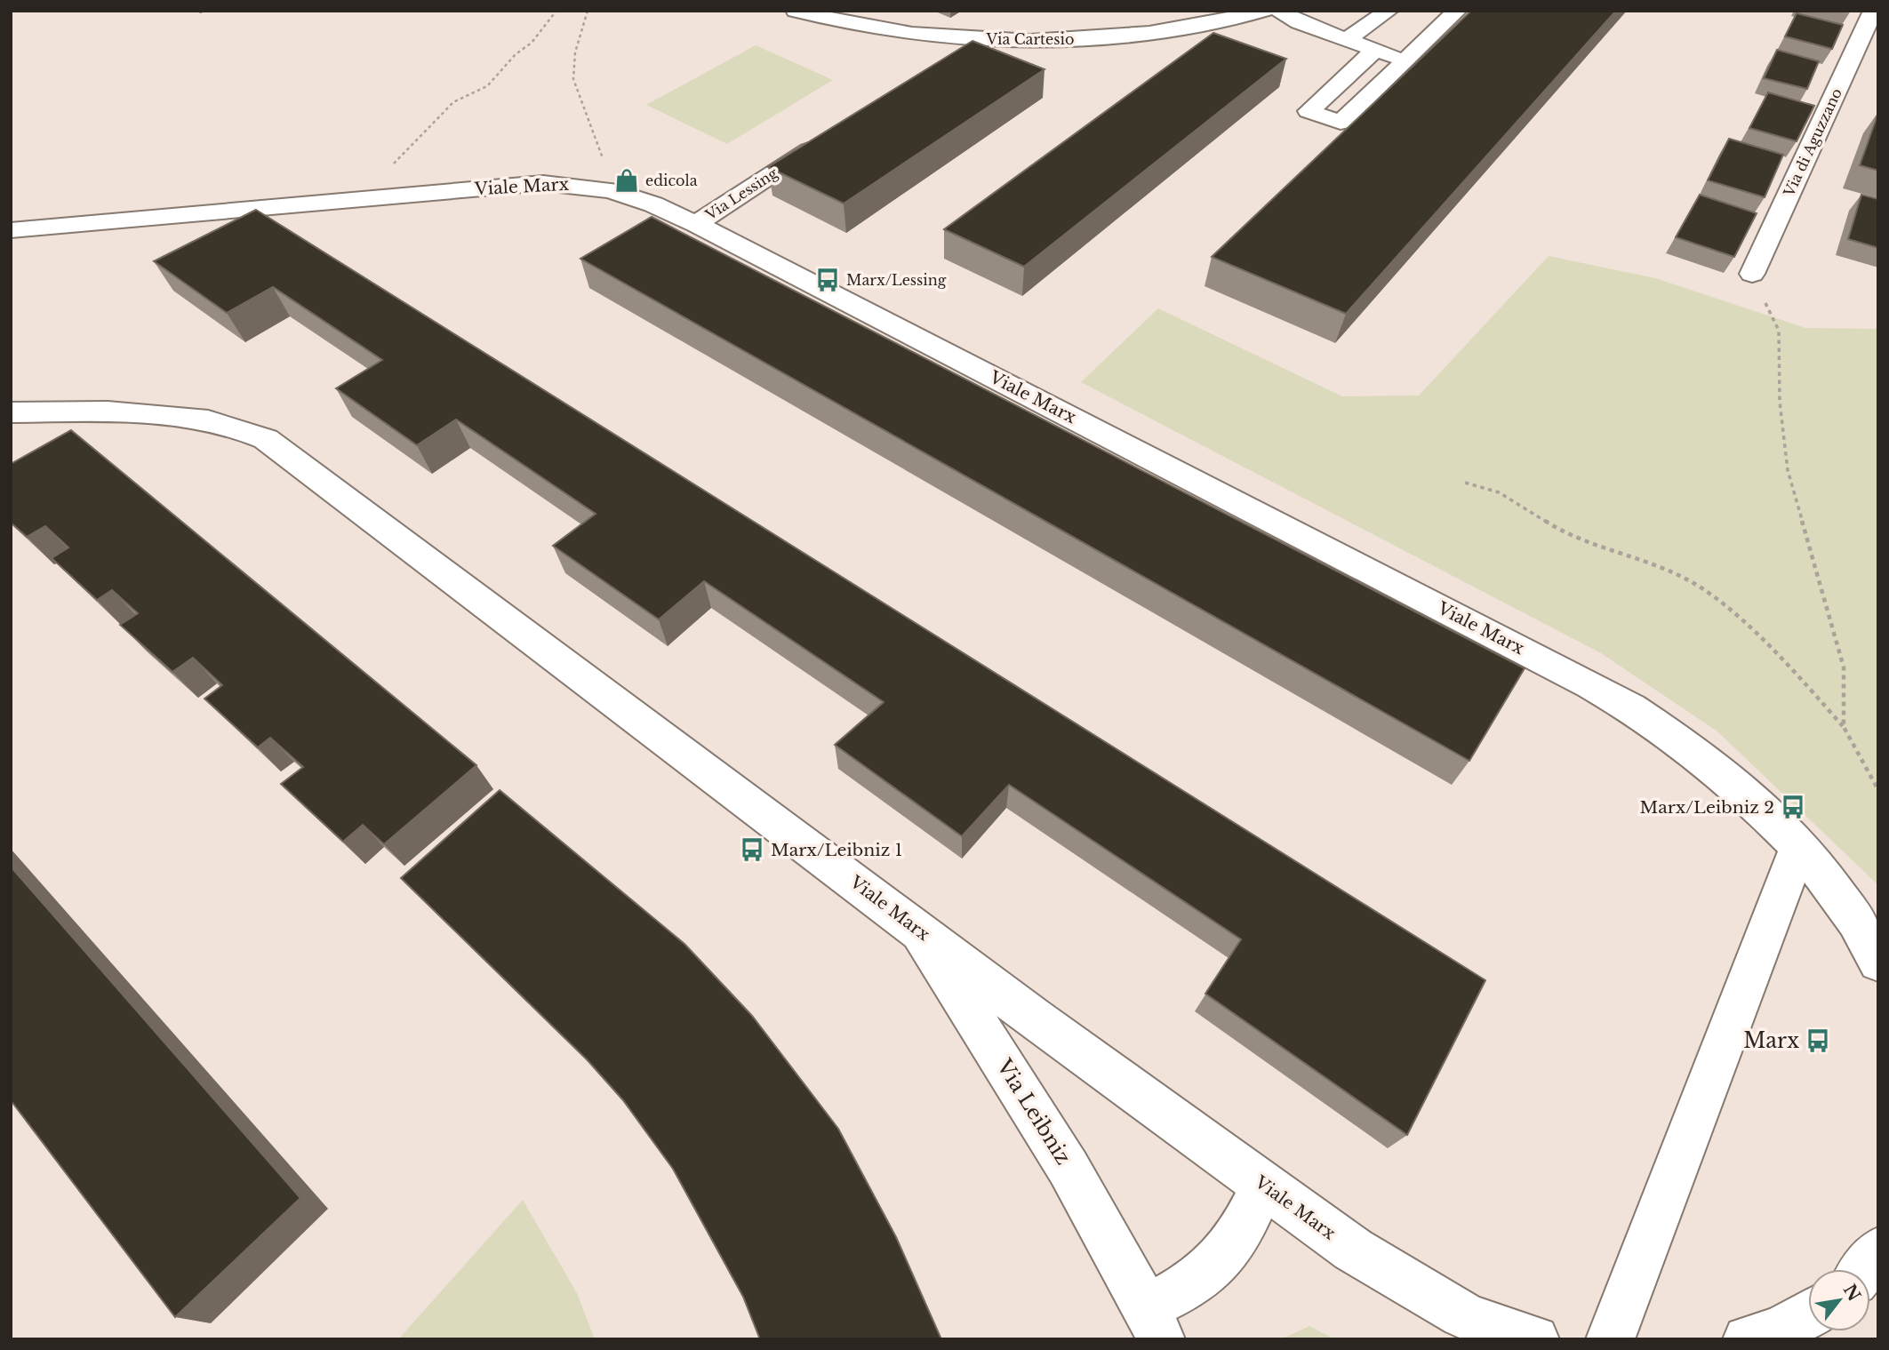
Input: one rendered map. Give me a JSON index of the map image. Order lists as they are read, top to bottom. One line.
{"streets":{"street":["Via Cartesio","Via di Aguzzano","Viale Marx","Via Lessing","Via Leibniz"]},"crossings":[["Viale Marx","Via Lessing"],["Viale Marx","Via Leibniz"]],"places":{"shop":["edicola"],"bus stop":["Marx/Lessing","Marx/Leibniz 2","Marx/Leibniz 1","Marx"]},"north":"top right"}
